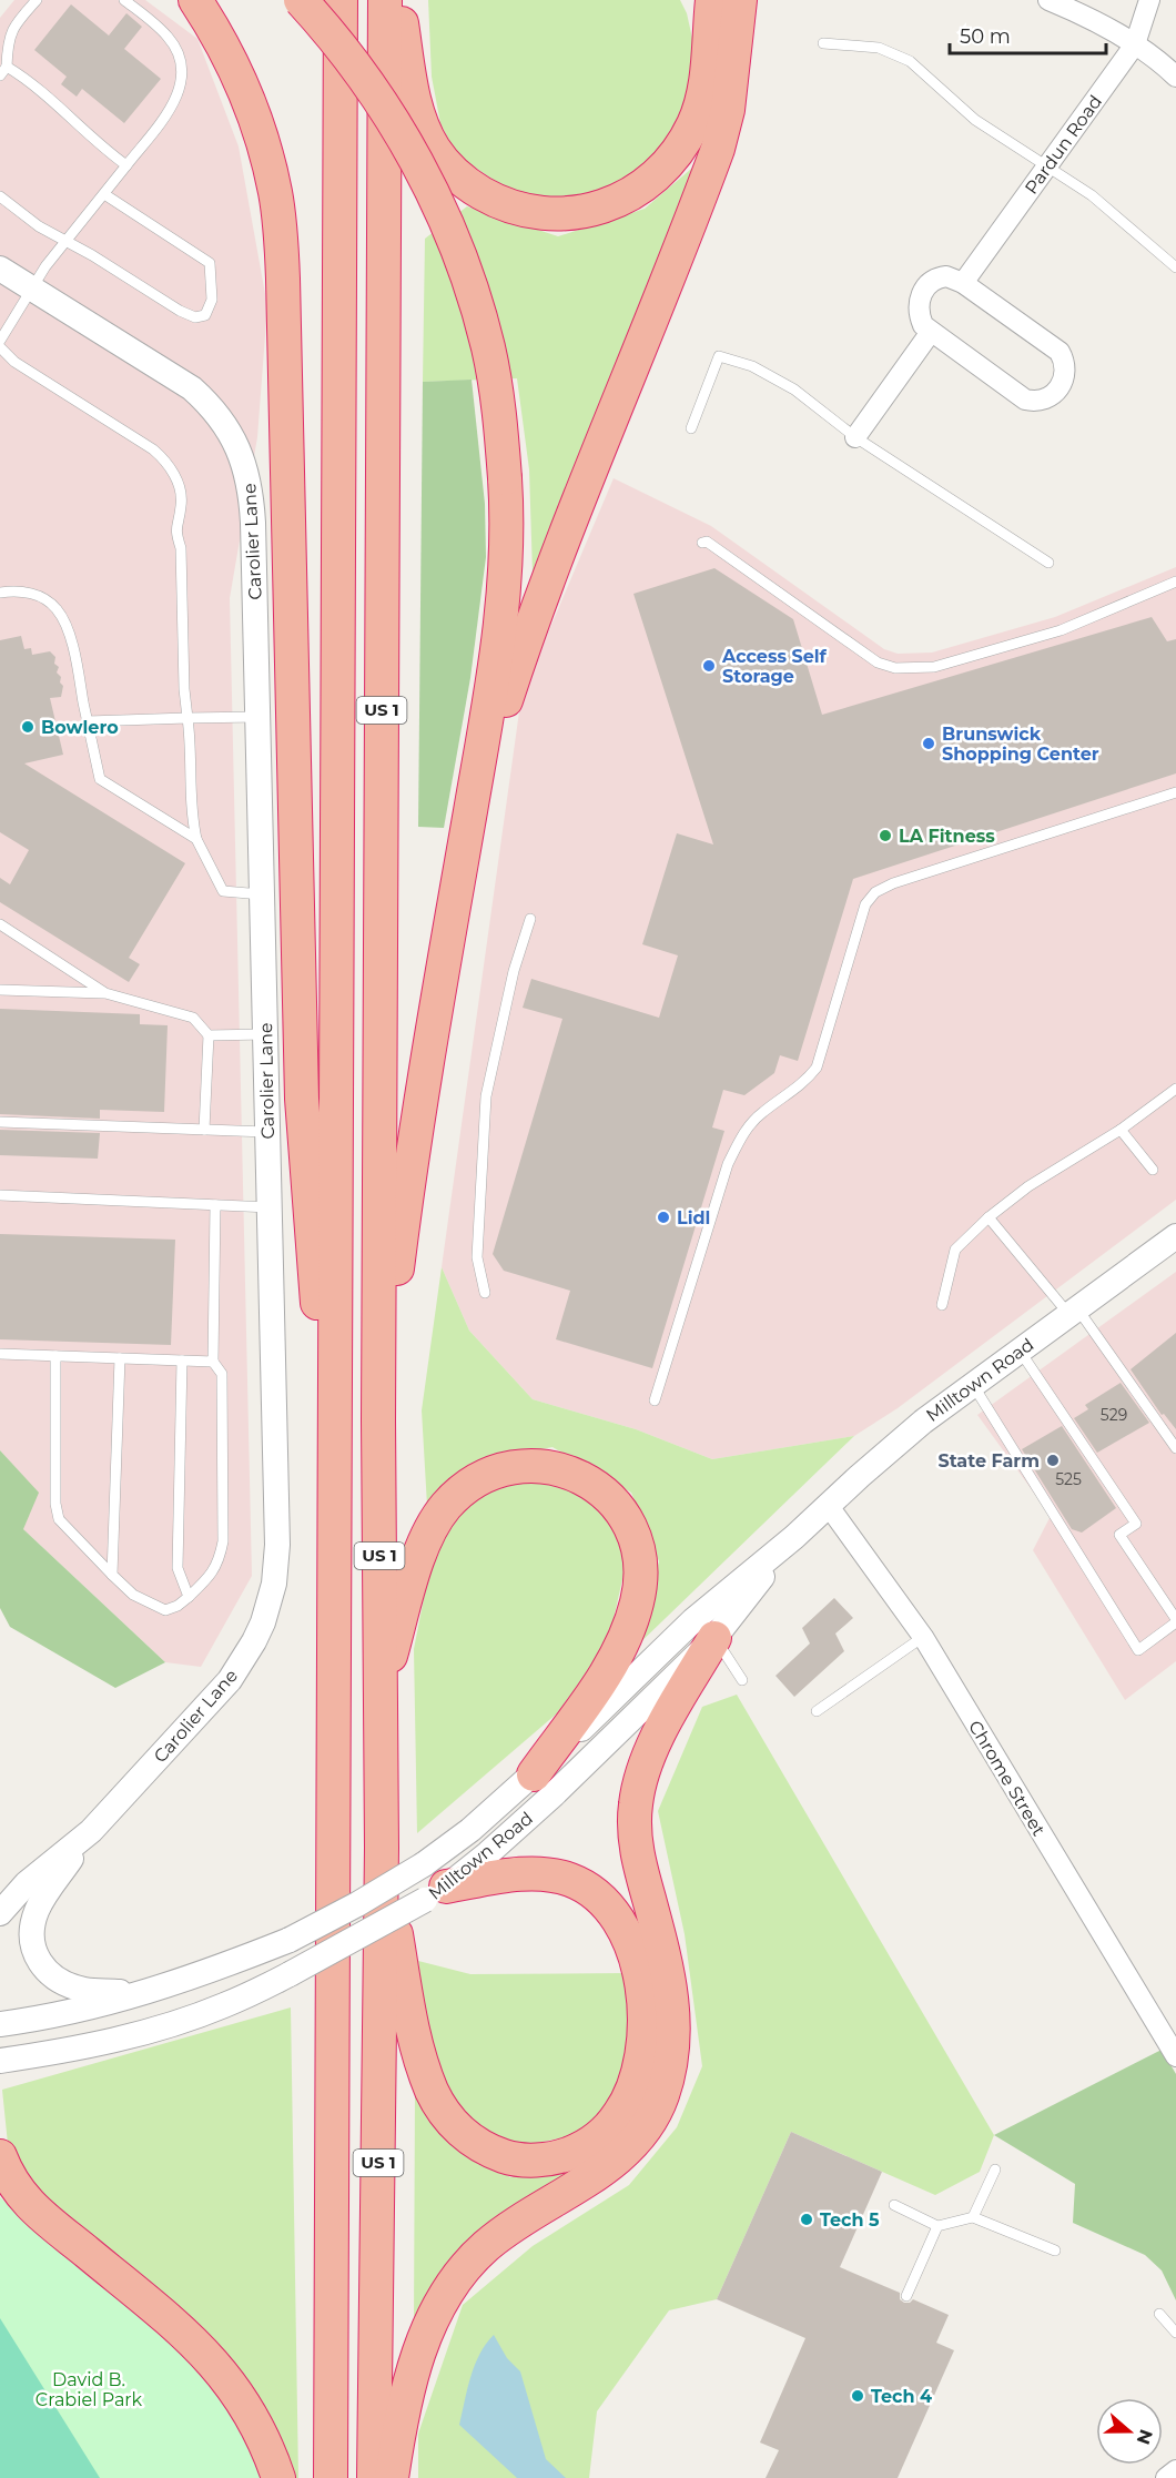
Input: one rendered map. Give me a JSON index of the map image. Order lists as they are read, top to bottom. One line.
{"streets":{"highway":["US 1"],"street":["Pardun Road","Carolier Lane","Milltown Road","Chrome Street"]},"crossings":[["Milltown Road","Chrome Street"]],"parks":["David B. Crabiel Park"],"places":["Access Self Storage","Bowlero","Brunswick Shopping Center","LA Fitness","Lidl","State Farm","Tech 5","Tech 4"],"house_numbers":["529","525"],"scale_bar":"50 m","north":"right"}
